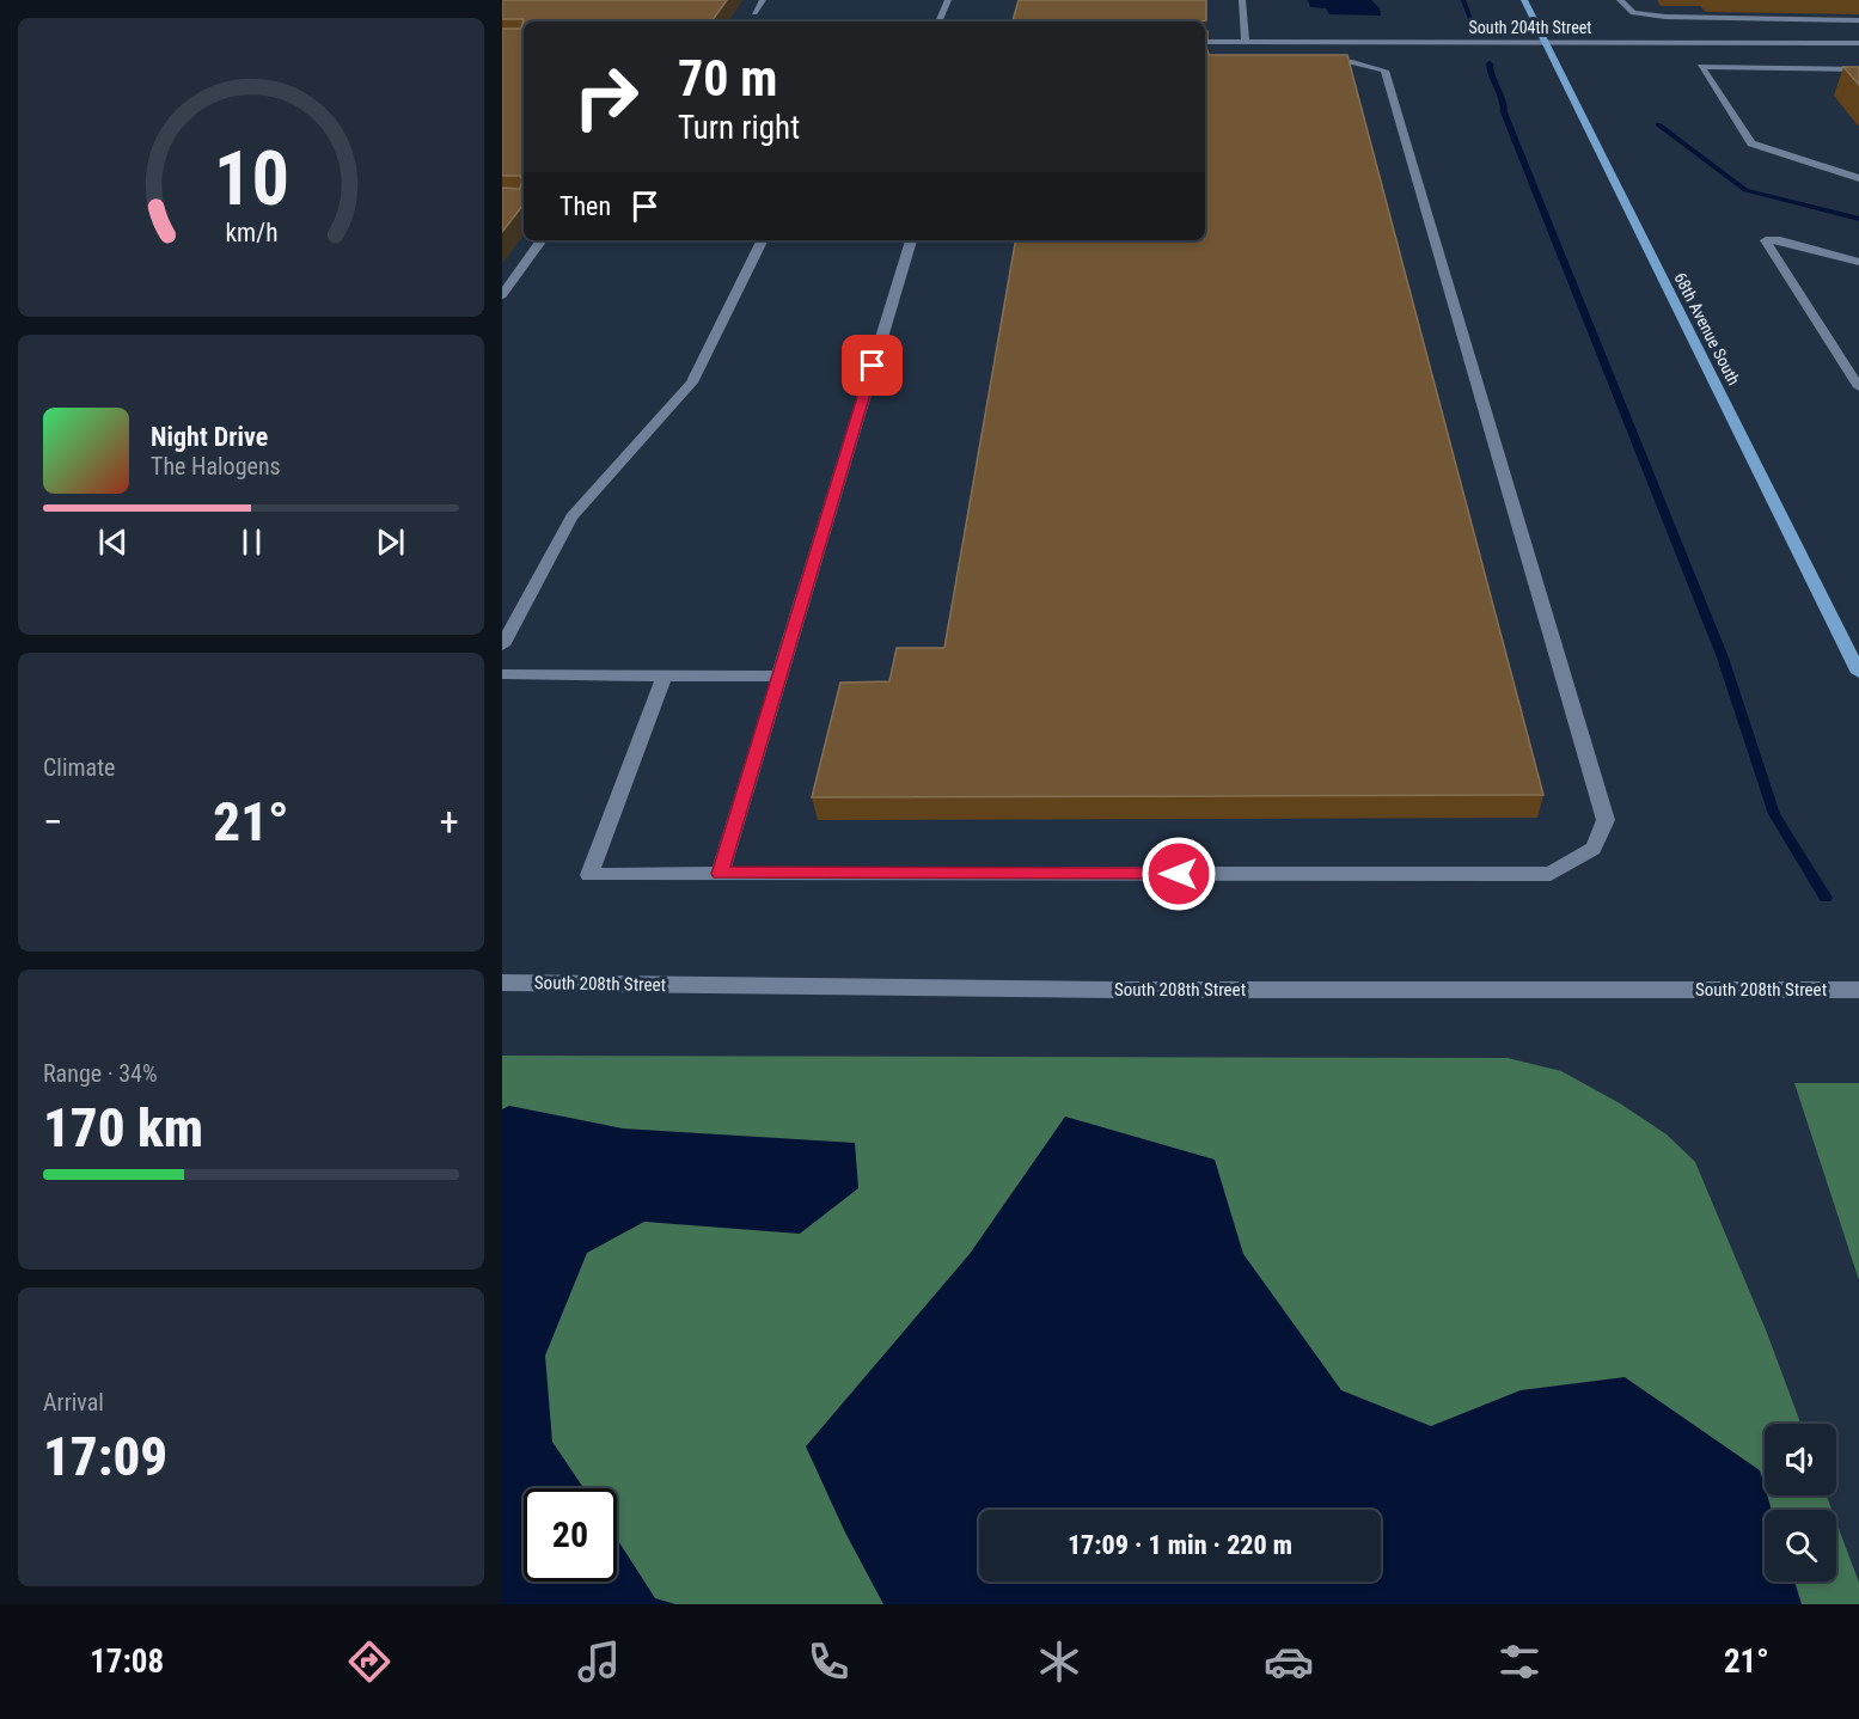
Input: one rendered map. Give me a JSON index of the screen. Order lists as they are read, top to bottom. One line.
{"streets":{"main road":["68th Avenue South"],"street":["South 204th Street","South 208th Street"]},"crossings":[["South 204th Street","68th Avenue South"]],"page":{"turn":["70 m","Turn right"],"then":"Then","song":["Night Drive","The Halogens"],"tile":["Climate",["Range · 34%","170 km"],["Arrival","17:09"]],"heat":["−","21°","+"],"limit":"20","trip":"17:09 · 1 min · 220 m","tabs":["17:08","21°"],"gauge":["10","km/h"]}}
